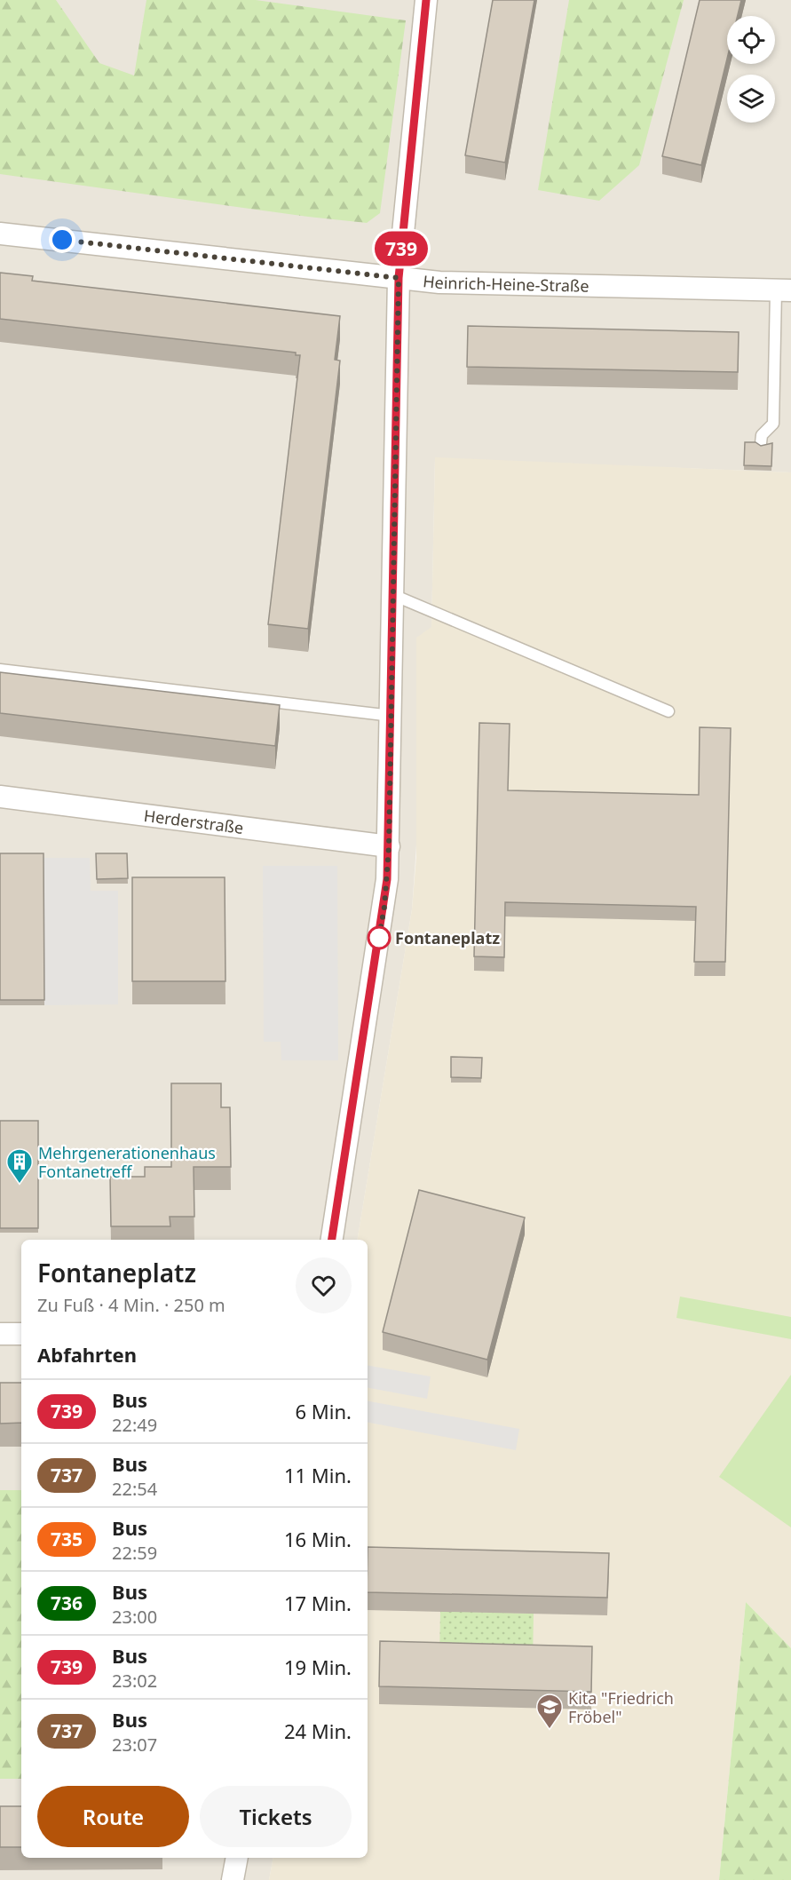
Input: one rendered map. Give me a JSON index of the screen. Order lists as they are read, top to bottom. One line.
{"streets":{"street":["Heinrich-Heine-Straße","Herderstraße"]},"places":{"other":["Fontaneplatz"],"building":["Mehrgenerationenhaus Fontanetreff"],"school or university":["Kita \"Friedrich Fröbel\""]},"lines":["bus line 739"],"page":{"on_map":"739","heading":[["Fontaneplatz","Zu Fuß · 4 Min. · 250 m"],"Abfahrten"],"list":[{"mark":"739","name":"Bus","note":"22:49","value":"6 Min."},{"mark":"737","name":"Bus","note":"22:54","value":"11 Min."},{"mark":"735","name":"Bus","note":"22:59","value":"16 Min."},{"mark":"736","name":"Bus","note":"23:00","value":"17 Min."},{"mark":"739","name":"Bus","note":"23:02","value":"19 Min."},{"mark":"737","name":"Bus","note":"23:07","value":"24 Min."}],"buttons":["Route","Tickets"]}}
